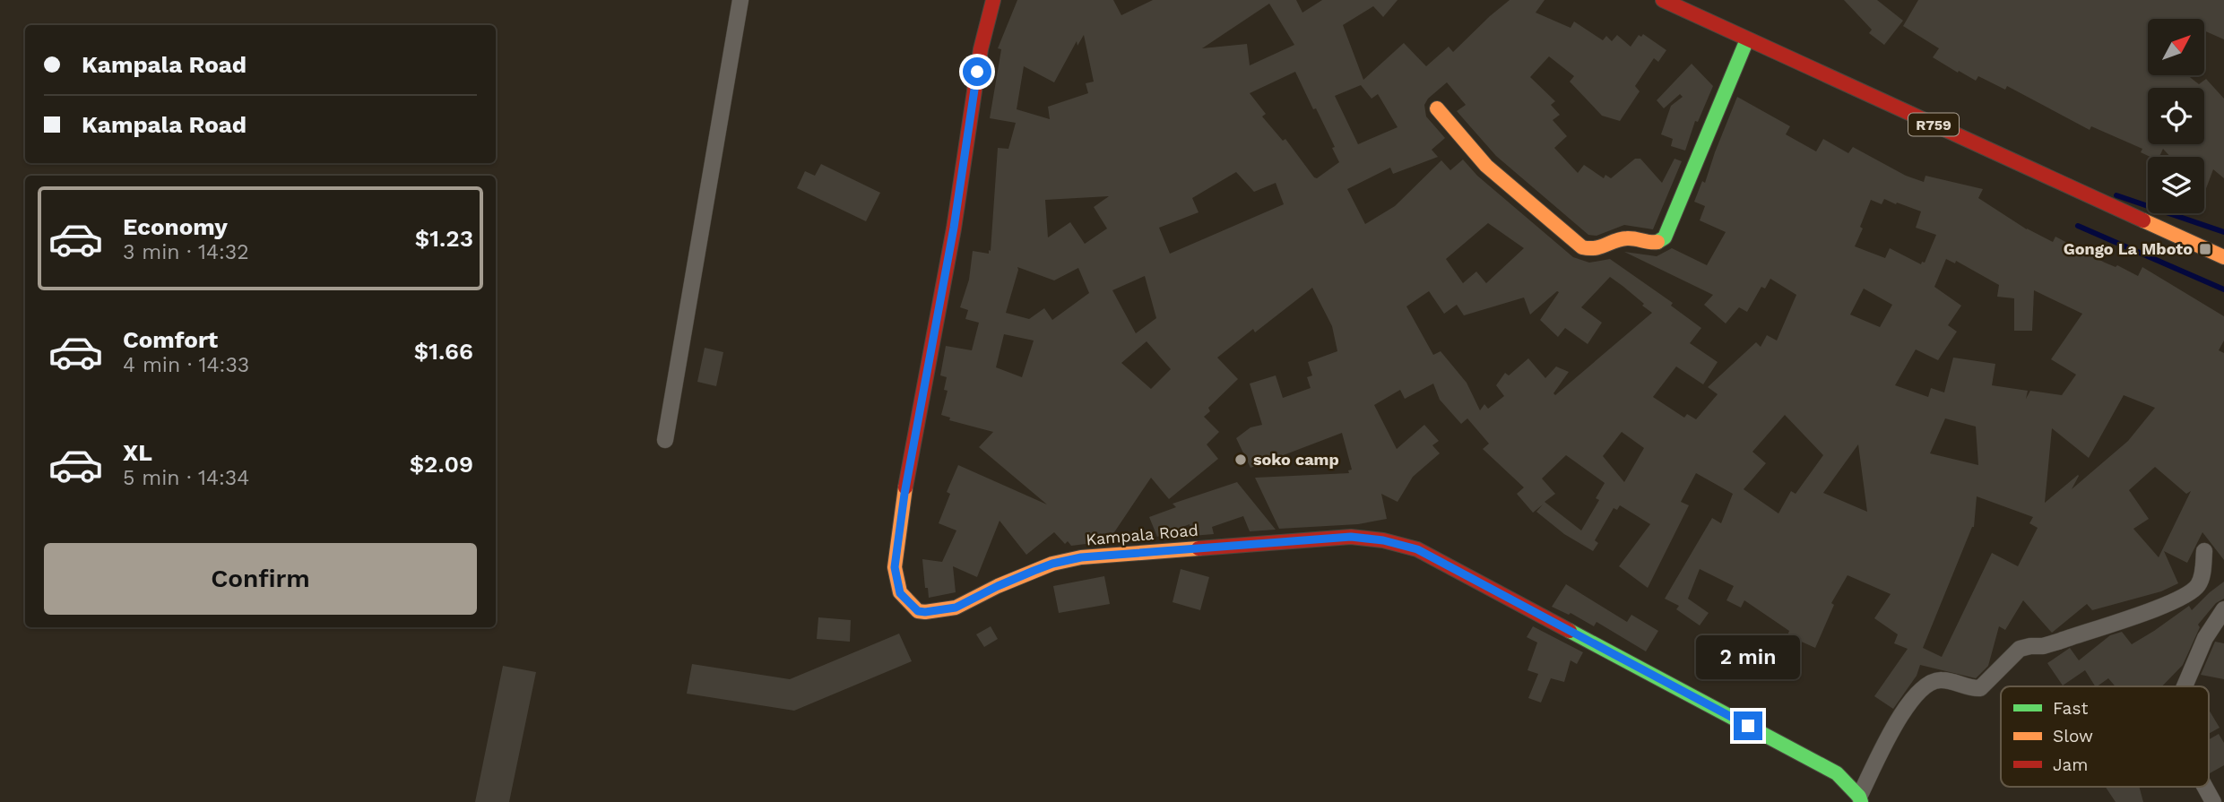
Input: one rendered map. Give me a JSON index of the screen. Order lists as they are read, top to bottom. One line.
{"streets":{"street":["R759","Kampala Road"]},"places":{"transit":["Gongo La Mboto"],"other":["soko camp"]},"legend":["Fast","Slow","Jam"],"north":"top right","page":{"banner":["Kampala Road","Kampala Road"],"list":[{"name":"Economy","note":"3 min · 14:32","value":"$1.23"},{"name":"Comfort","note":"4 min · 14:33","value":"$1.66"},{"name":"XL","note":"5 min · 14:34","value":"$2.09"}],"buttons":"Confirm","bubble":"2 min"}}
